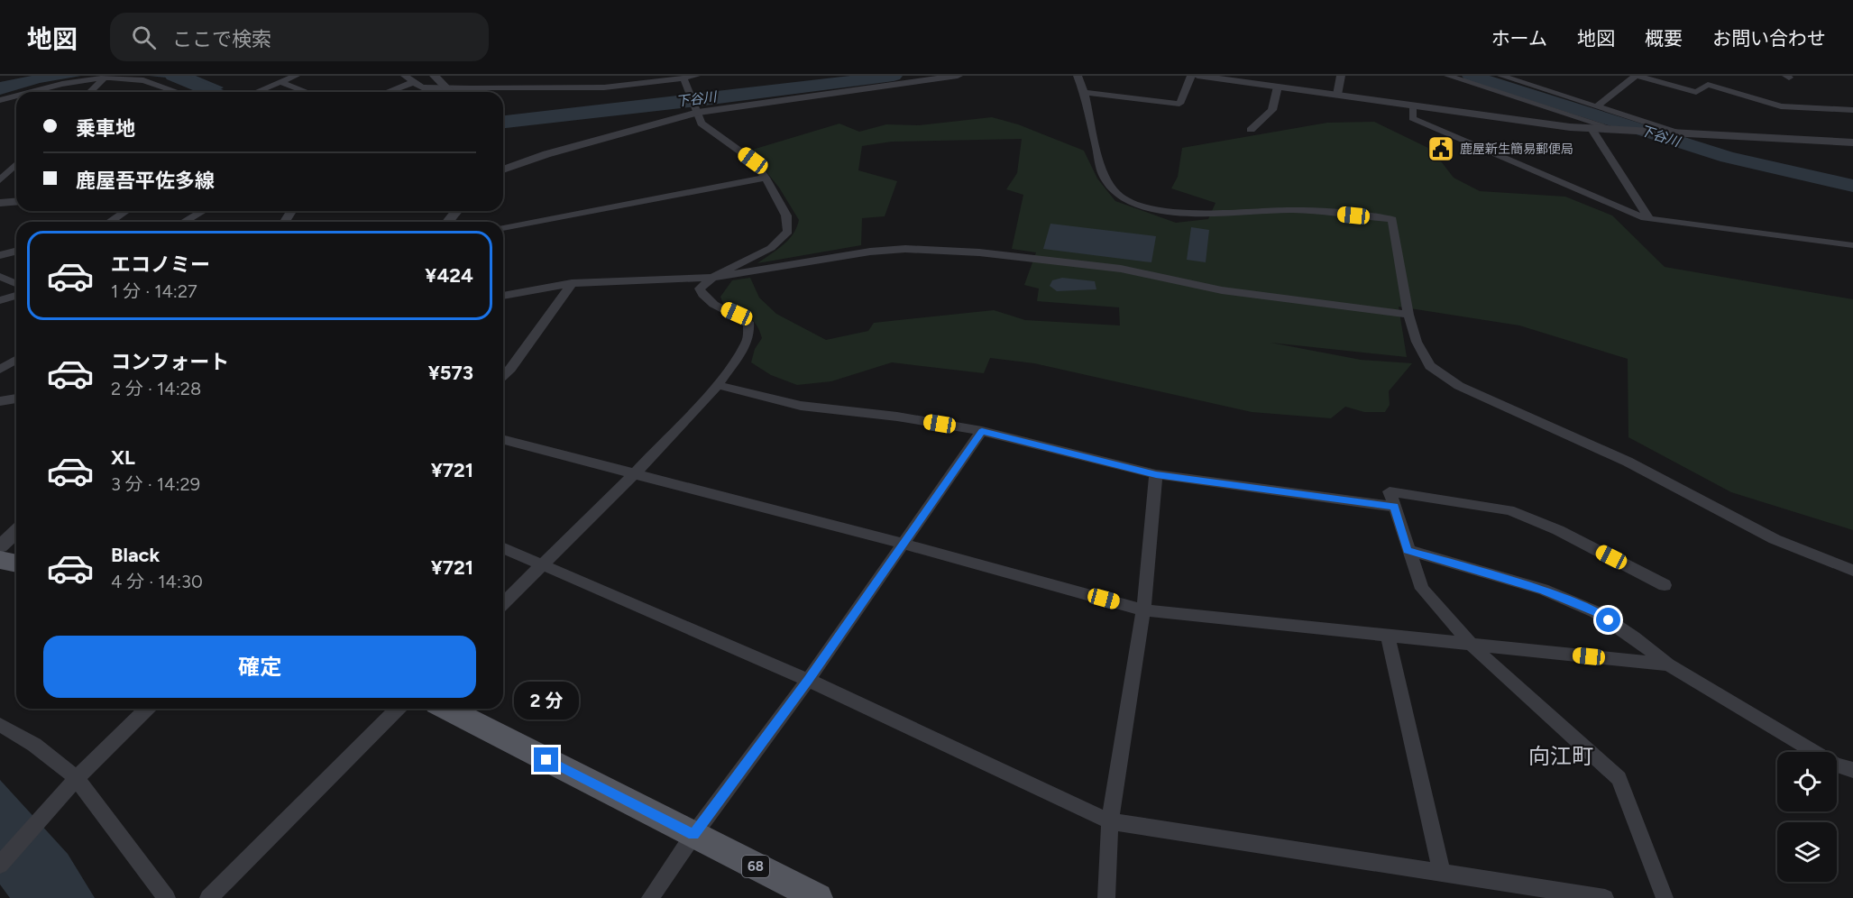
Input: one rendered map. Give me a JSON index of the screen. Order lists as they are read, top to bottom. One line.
{"streets":{"main road":["68"]},"districts":["向江町"],"water":["下谷川"],"places":{"public building":["鹿屋新生簡易郵便局"]},"page":{"header":"地図","search":"ここで検索","nav":["ホーム","地図","概要","お問い合わせ"],"banner":["乗車地","鹿屋吾平佐多線"],"list":[{"name":"エコノミー","note":"1 分 · 14:27","value":"¥424"},{"name":"コンフォート","note":"2 分 · 14:28","value":"¥573"},{"name":"XL","note":"3 分 · 14:29","value":"¥721"},{"name":"Black","note":"4 分 · 14:30","value":"¥721"}],"buttons":"確定","bubble":"2 分"}}
